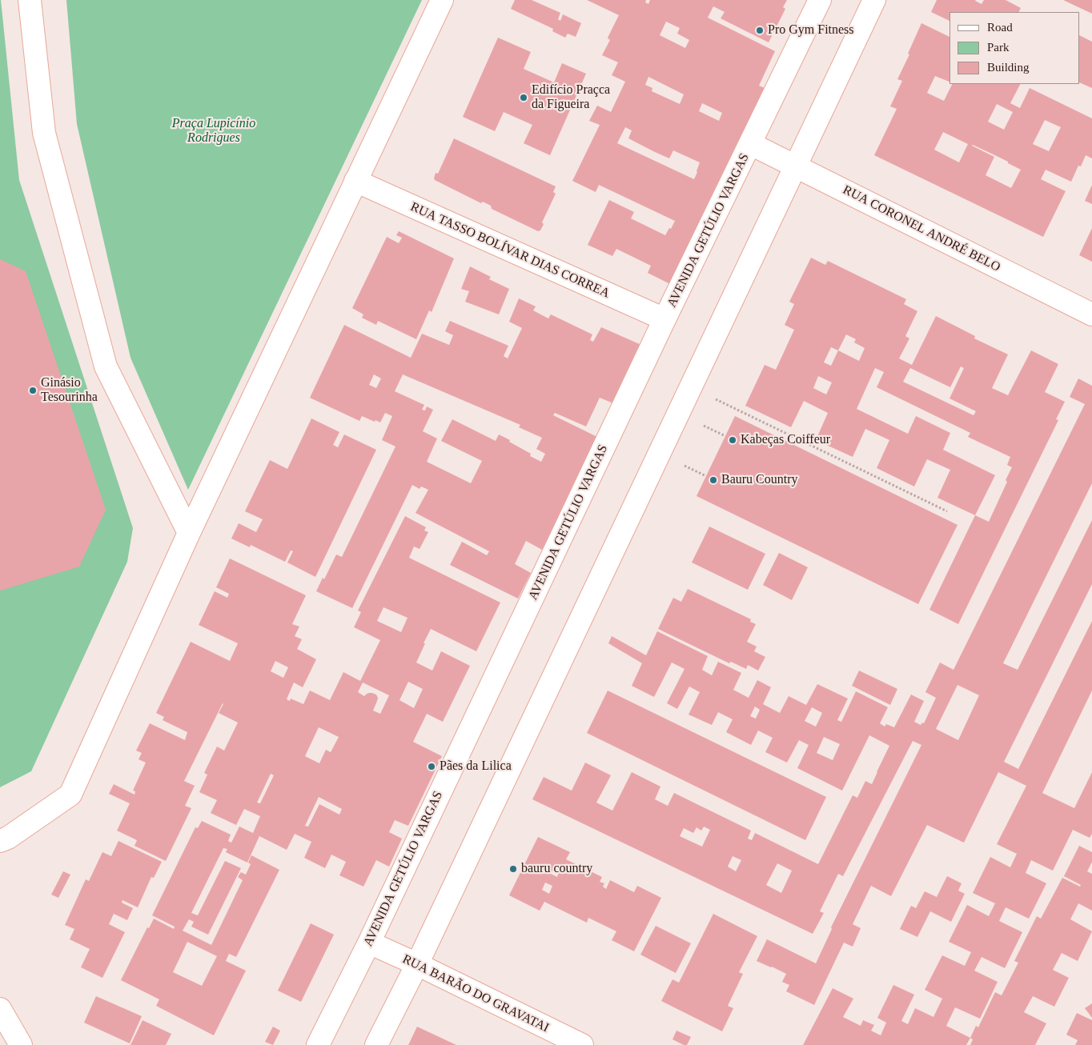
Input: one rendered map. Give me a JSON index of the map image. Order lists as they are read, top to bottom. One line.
{"streets":{"street":["RUA CORONEL ANDRÉ BELO","AVENIDA GETÚLIO VARGAS","RUA TASSO BOLÍVAR DIAS CORREA","RUA BARÃO DO GRAVATAI"]},"crossings":[["RUA CORONEL ANDRÉ BELO","AVENIDA GETÚLIO VARGAS"],["AVENIDA GETÚLIO VARGAS","RUA TASSO BOLÍVAR DIAS CORREA"],["AVENIDA GETÚLIO VARGAS","RUA BARÃO DO GRAVATAI"]],"parks":["Praça Lupicínio Rodrigues"],"places":["Pro Gym Fitness","Edifício Praçca da Figueira","Ginásio Tesourinha","Kabeças Coiffeur","Bauru Country","Pães da Lilica","bauru country"],"legend":["Road","Park","Building"]}
